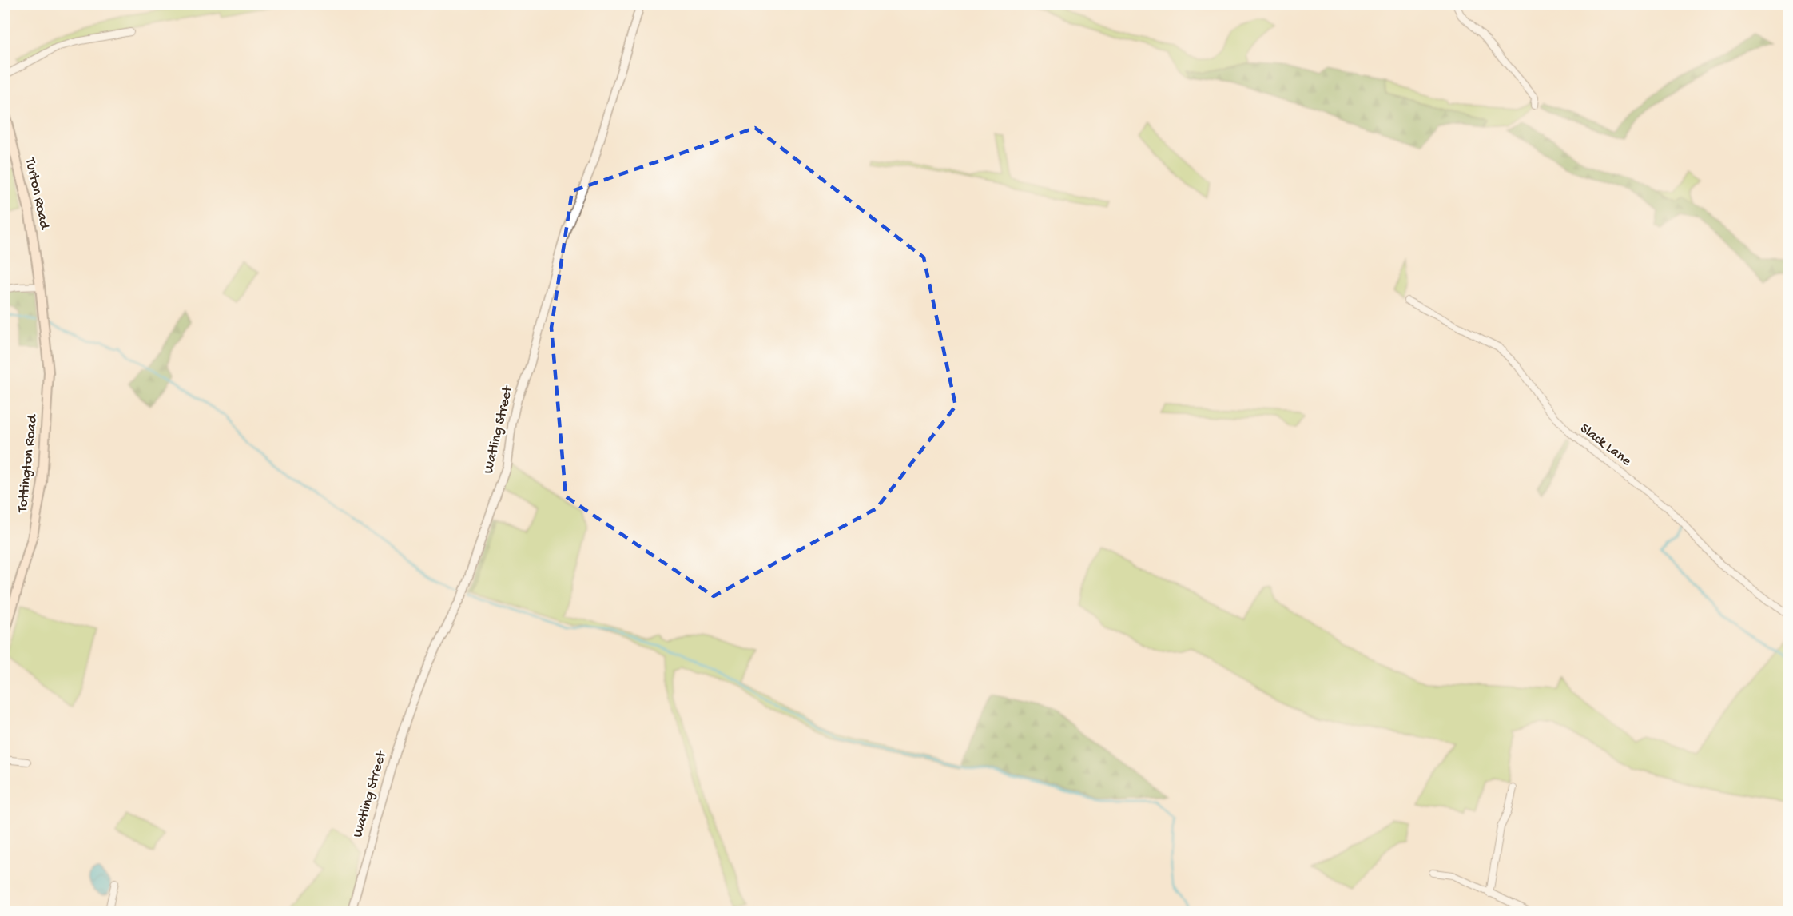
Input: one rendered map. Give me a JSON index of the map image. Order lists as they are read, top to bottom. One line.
{"streets":{"main road":["Turton Road","Tottington Road"],"street":["Watling Street","Slack Lane"]},"crossings":[["Turton Road","Tottington Road"]]}
